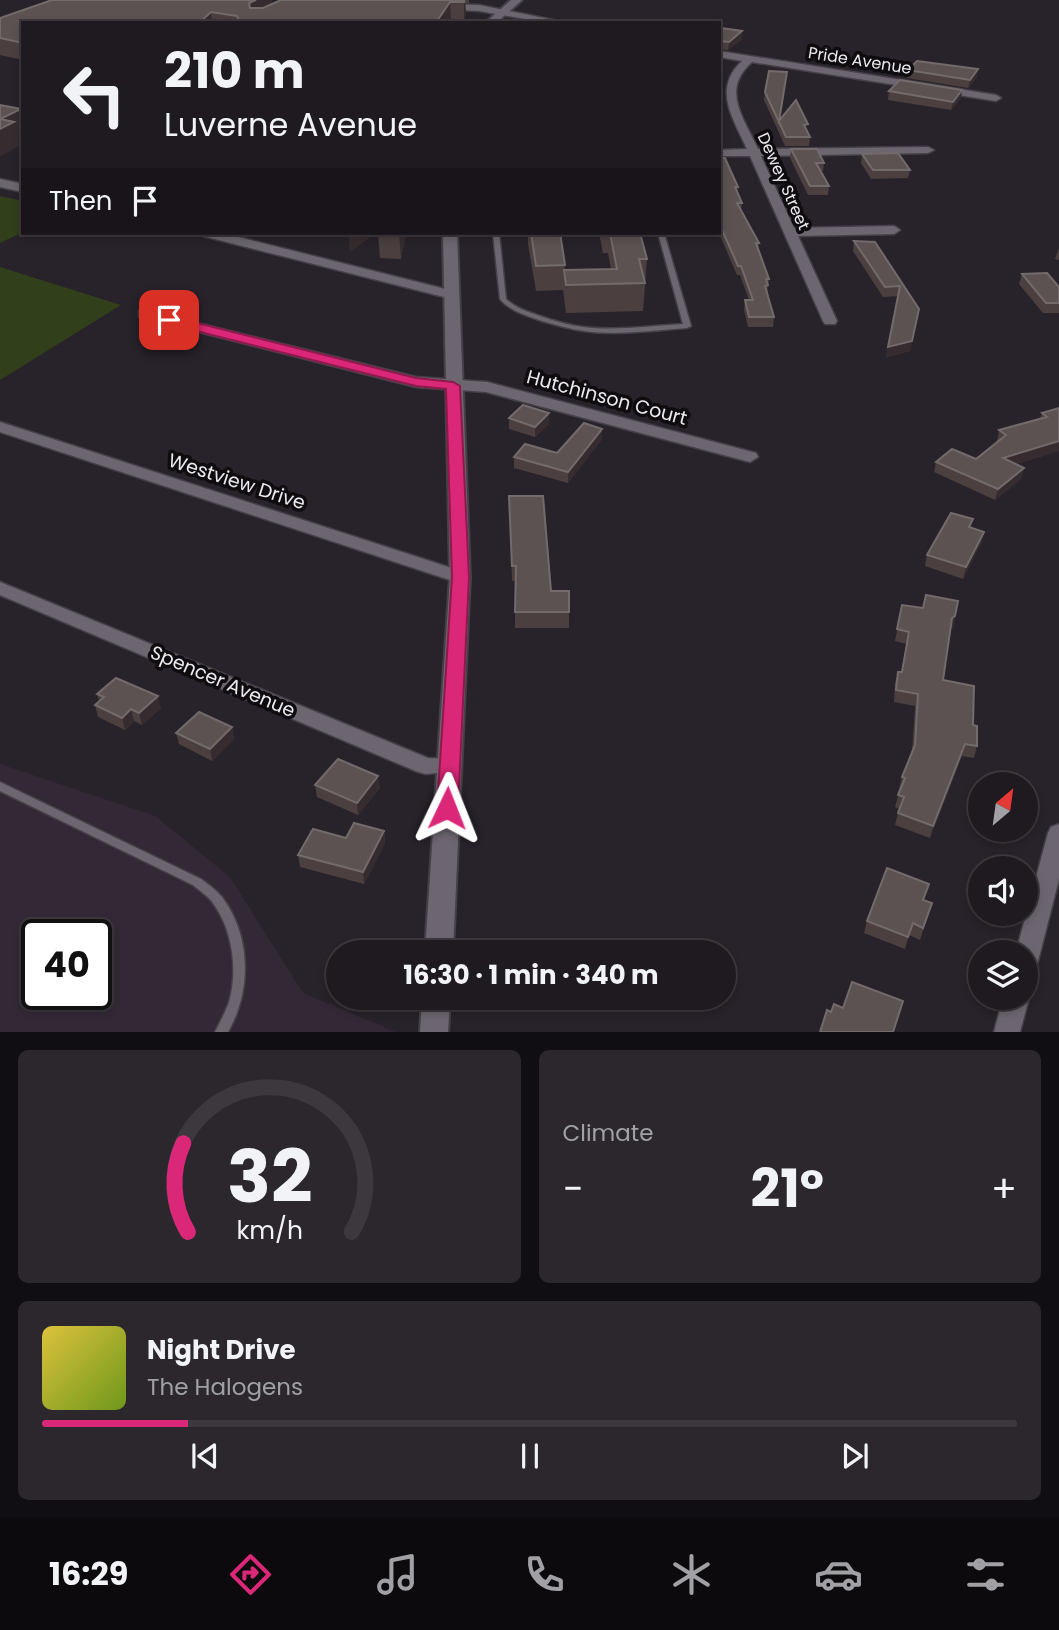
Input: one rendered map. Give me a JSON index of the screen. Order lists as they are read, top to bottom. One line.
{"streets":{"street":["Pride Avenue","Dewey Street","Hutchinson Court","Westview Drive","Spencer Avenue"]},"crossings":[["Pride Avenue","Dewey Street"]],"north":"top right","page":{"turn":["210 m","Luverne Avenue"],"then":"Then","limit":"40","trip":"16:30 · 1 min · 340 m","tile":"Climate","heat":["−","21°","+"],"song":["Night Drive","The Halogens"],"tabs":"16:29","gauge":["32","km/h"]}}
